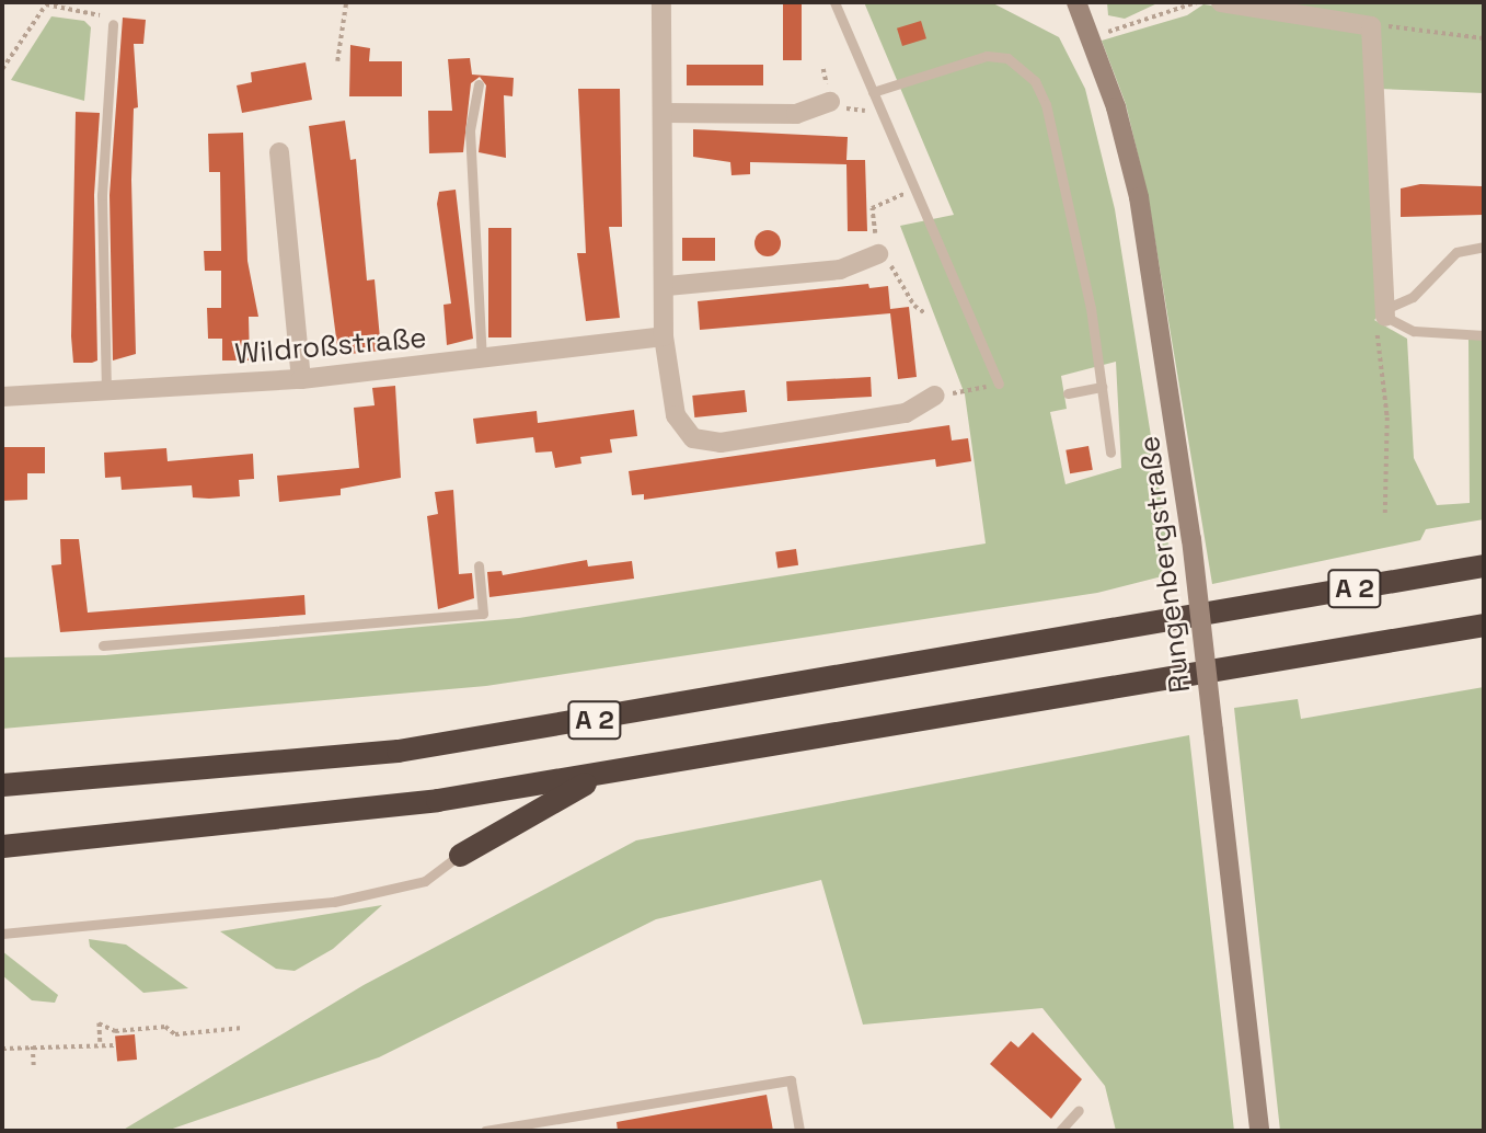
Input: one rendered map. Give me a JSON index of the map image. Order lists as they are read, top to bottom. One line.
{"streets":{"highway":["A 2"],"street":["Wildroßstraße","Rungenbergstraße"]}}
